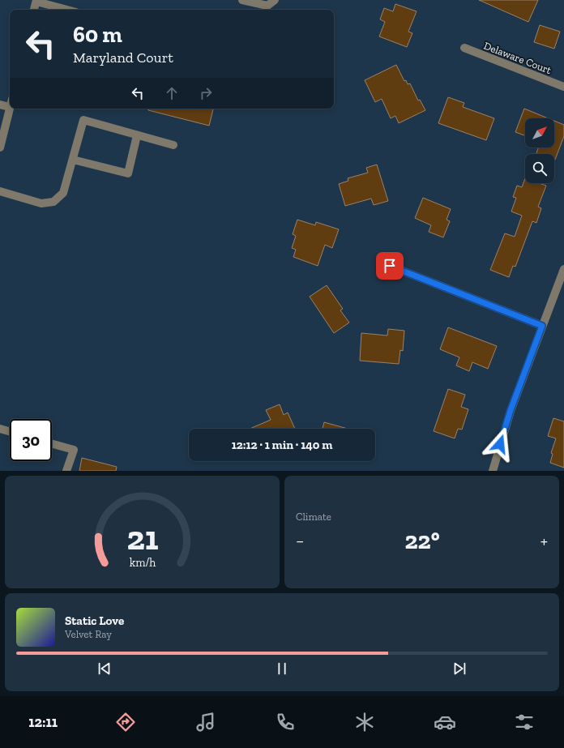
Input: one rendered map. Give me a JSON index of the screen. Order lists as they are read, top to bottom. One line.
{"streets":{"street":["Delaware Court"]},"north":"top right","page":{"turn":["60 m","Maryland Court"],"limit":"30","trip":"12:12 · 1 min · 140 m","tile":"Climate","heat":["−","22°","+"],"song":["Static Love","Velvet Ray"],"tabs":"12:11","gauge":["21","km/h"]}}
